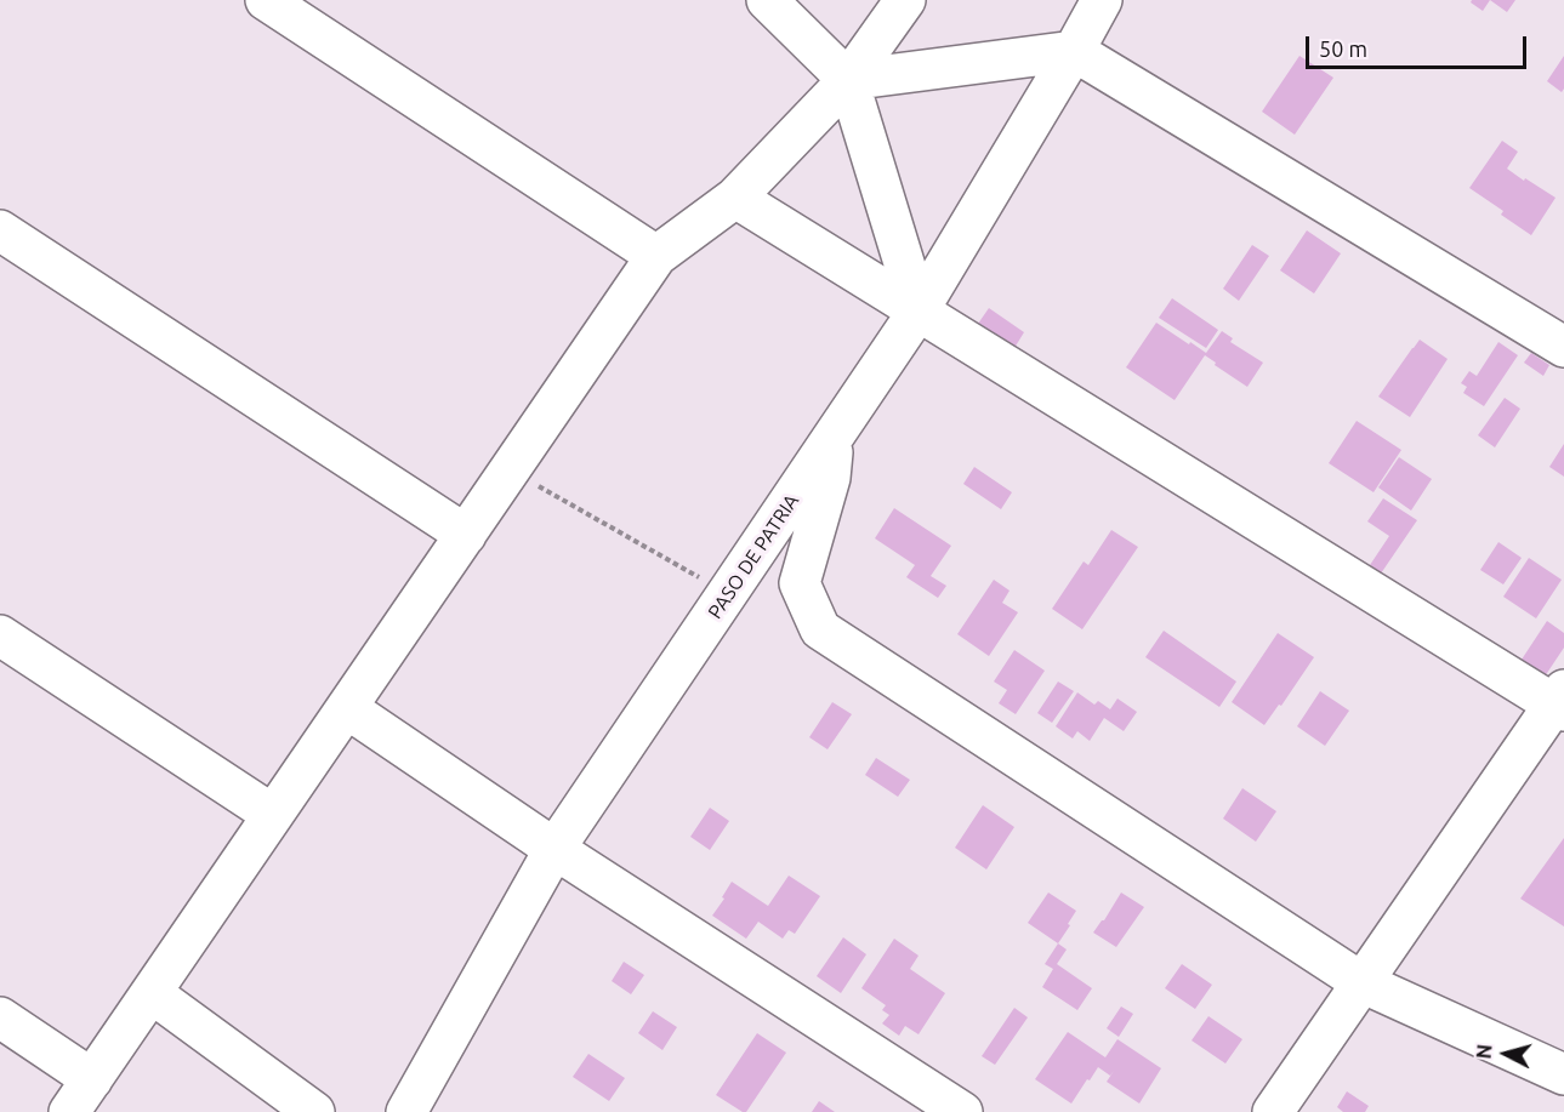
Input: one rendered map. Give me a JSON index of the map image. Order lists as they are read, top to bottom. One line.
{"streets":{"street":["PASO DE PATRIA"]},"scale_bar":"50 m","north":"left"}
